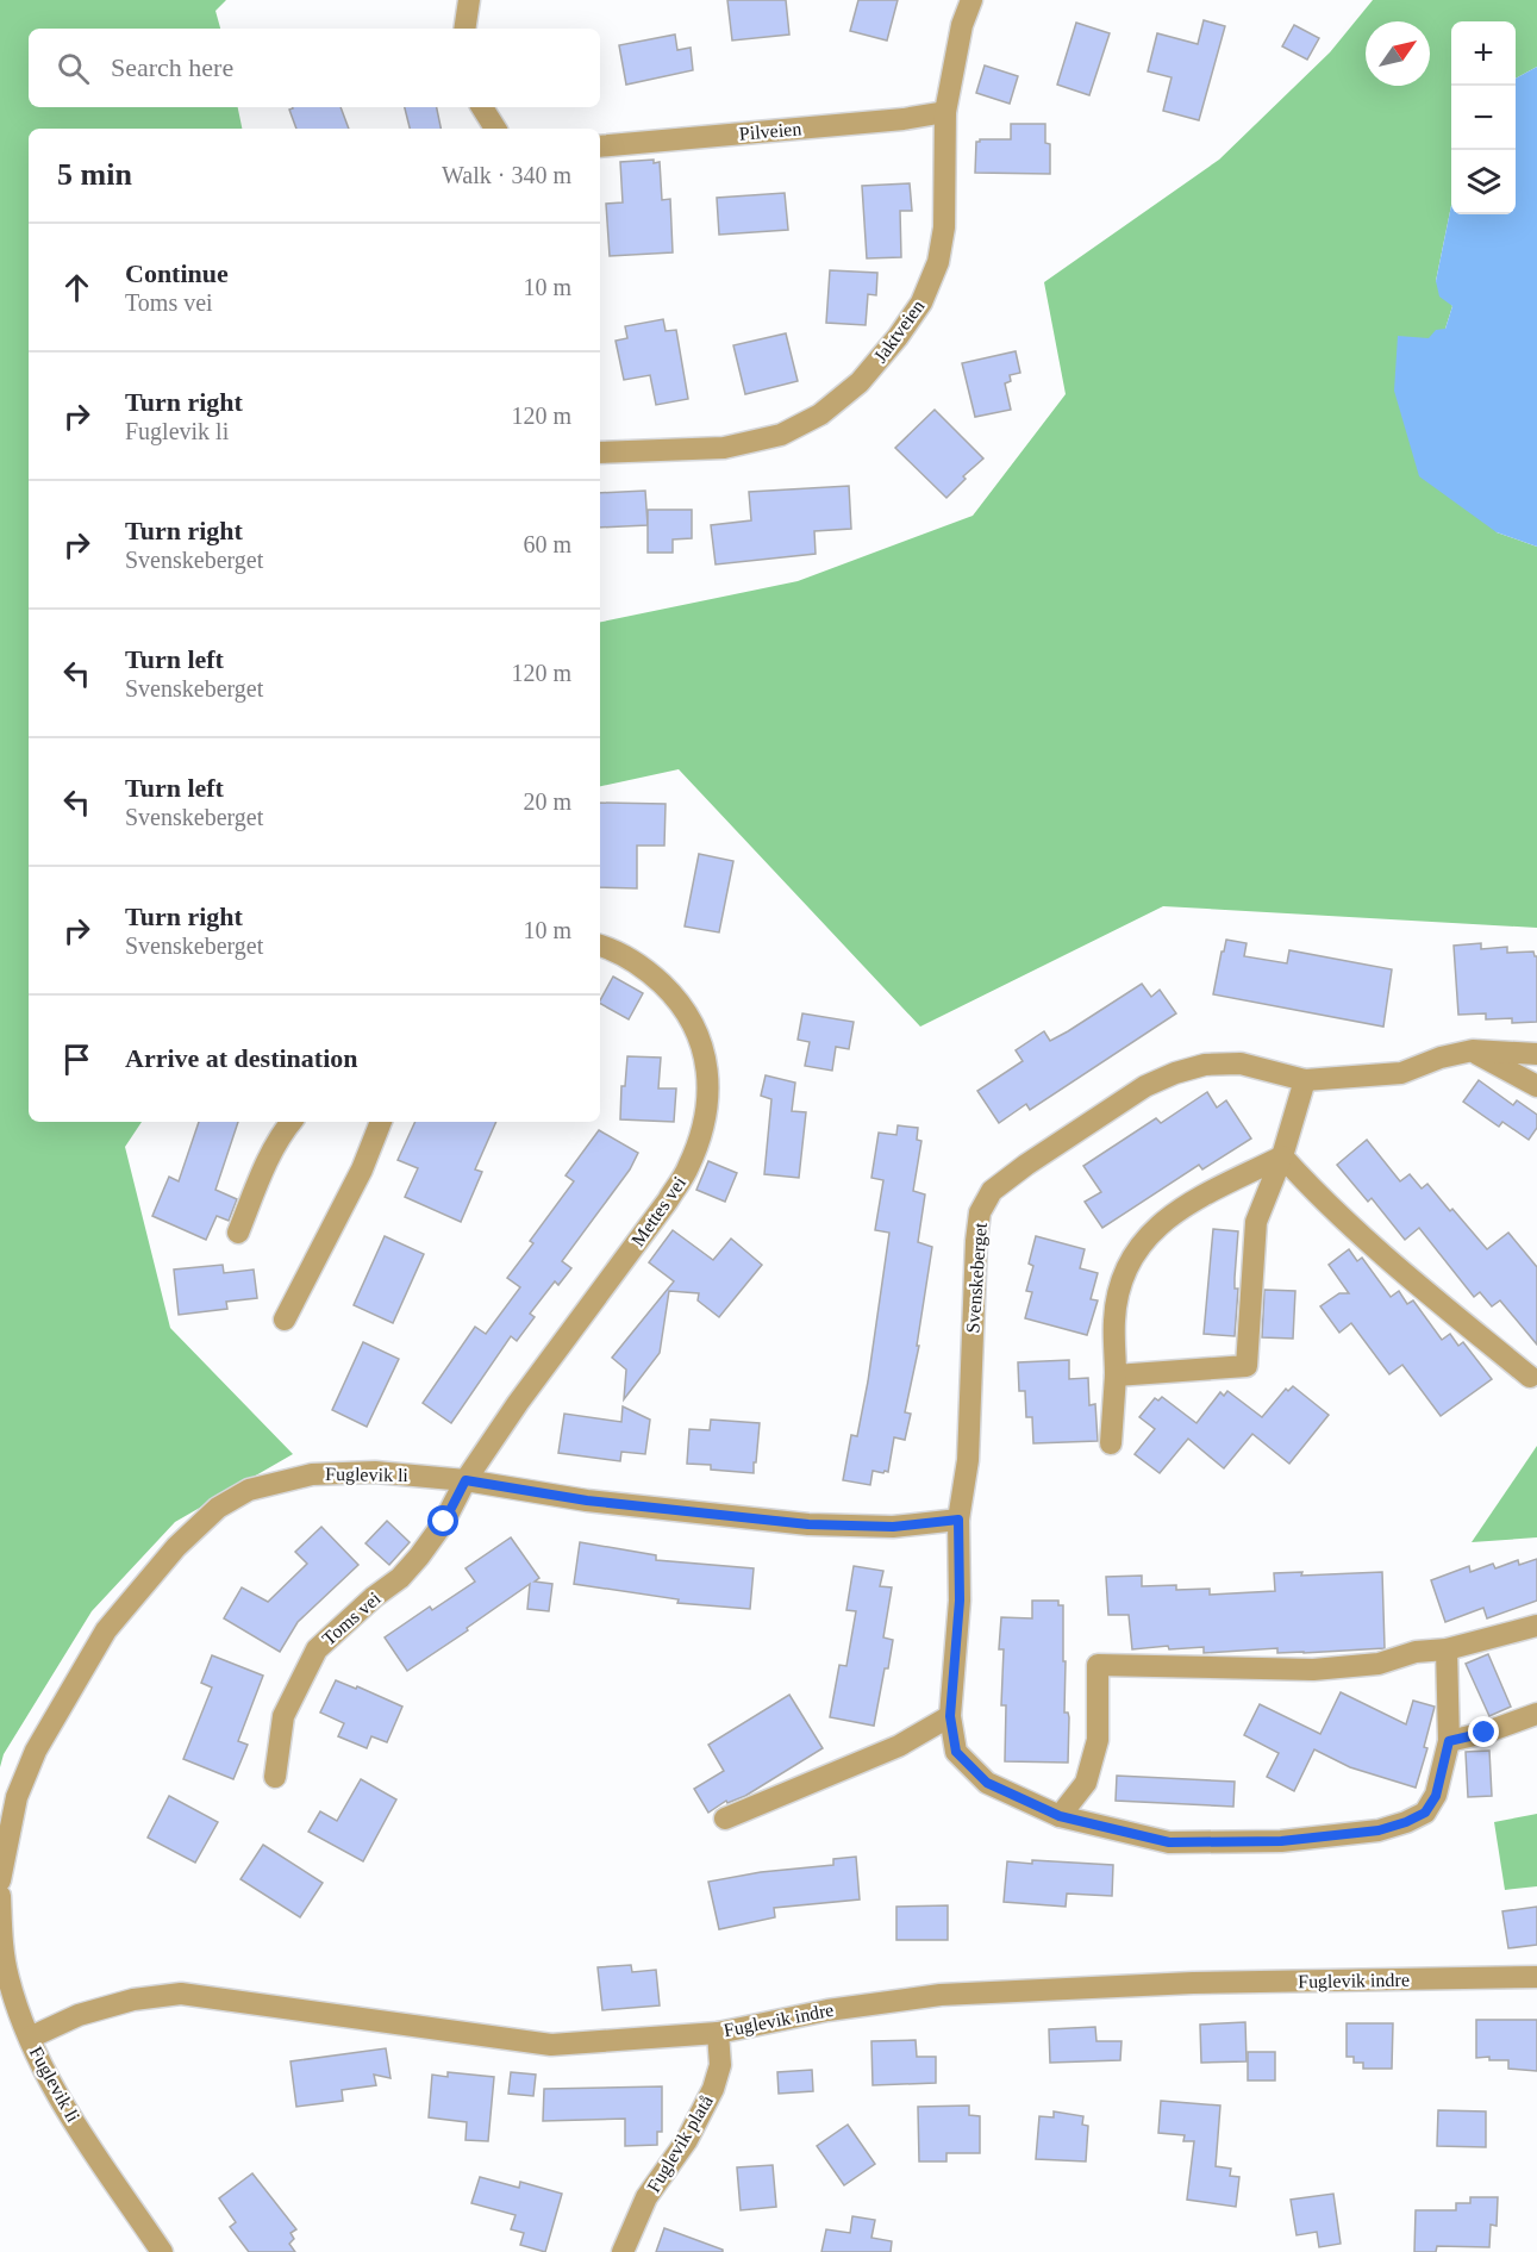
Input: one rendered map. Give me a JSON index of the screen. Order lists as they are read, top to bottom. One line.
{"streets":{"street":["Pilveien","Jaktveien","Mettes vei","Svenskeberget","Fuglevik li","Toms vei","Fuglevik indre","Fuglevik platå"]},"crossings":[["Pilveien","Jaktveien"],["Mettes vei","Fuglevik li"],["Mettes vei","Toms vei"],["Svenskeberget","Fuglevik li"],["Fuglevik li","Toms vei"],["Fuglevik li","Fuglevik indre"],["Fuglevik indre","Fuglevik platå"]],"north":"top right","page":{"map_buttons":["+","−"],"search":"Search here","heading":["5 min","Walk · 340 m"],"list":[["Continue","Toms vei","10 m"],["Turn right","Fuglevik li","120 m"],["Turn right","Svenskeberget","60 m"],["Turn left","Svenskeberget","120 m"],["Turn left","Svenskeberget","20 m"],["Turn right","Svenskeberget","10 m"],"Arrive at destination"]}}
